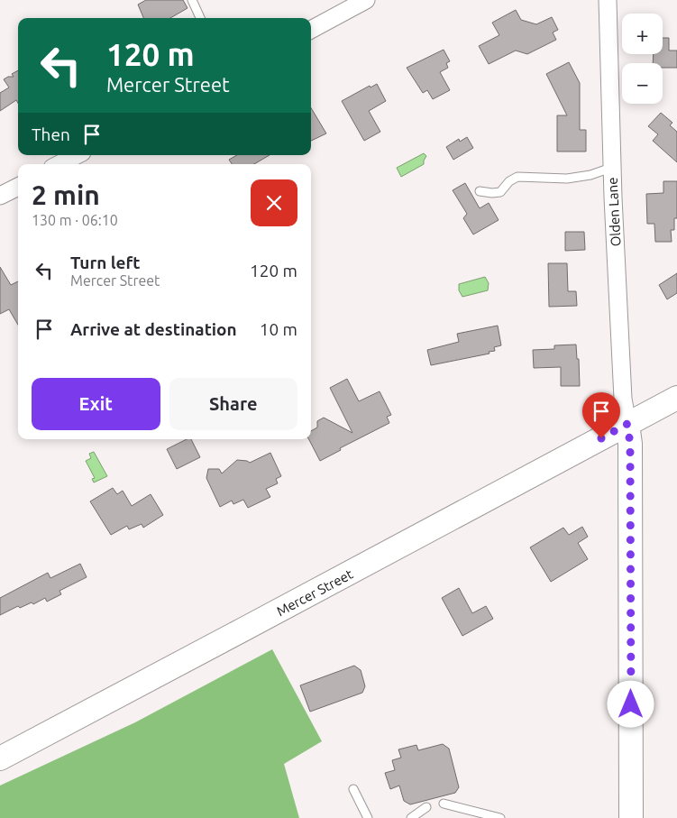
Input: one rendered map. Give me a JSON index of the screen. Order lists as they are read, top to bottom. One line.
{"streets":{"main road":["Mercer Street"],"street":["Olden Lane"]},"crossings":[["Olden Lane","Mercer Street"]],"page":{"map_buttons":["+","−"],"turn":["120 m","Mercer Street"],"then":"Then","heading":["2 min","130 m · 06:10"],"list":[{"name":"Turn left","note":"Mercer Street","value":"120 m"},{"name":"Arrive at destination","value":"10 m"}],"buttons":["Exit","Share"]}}
